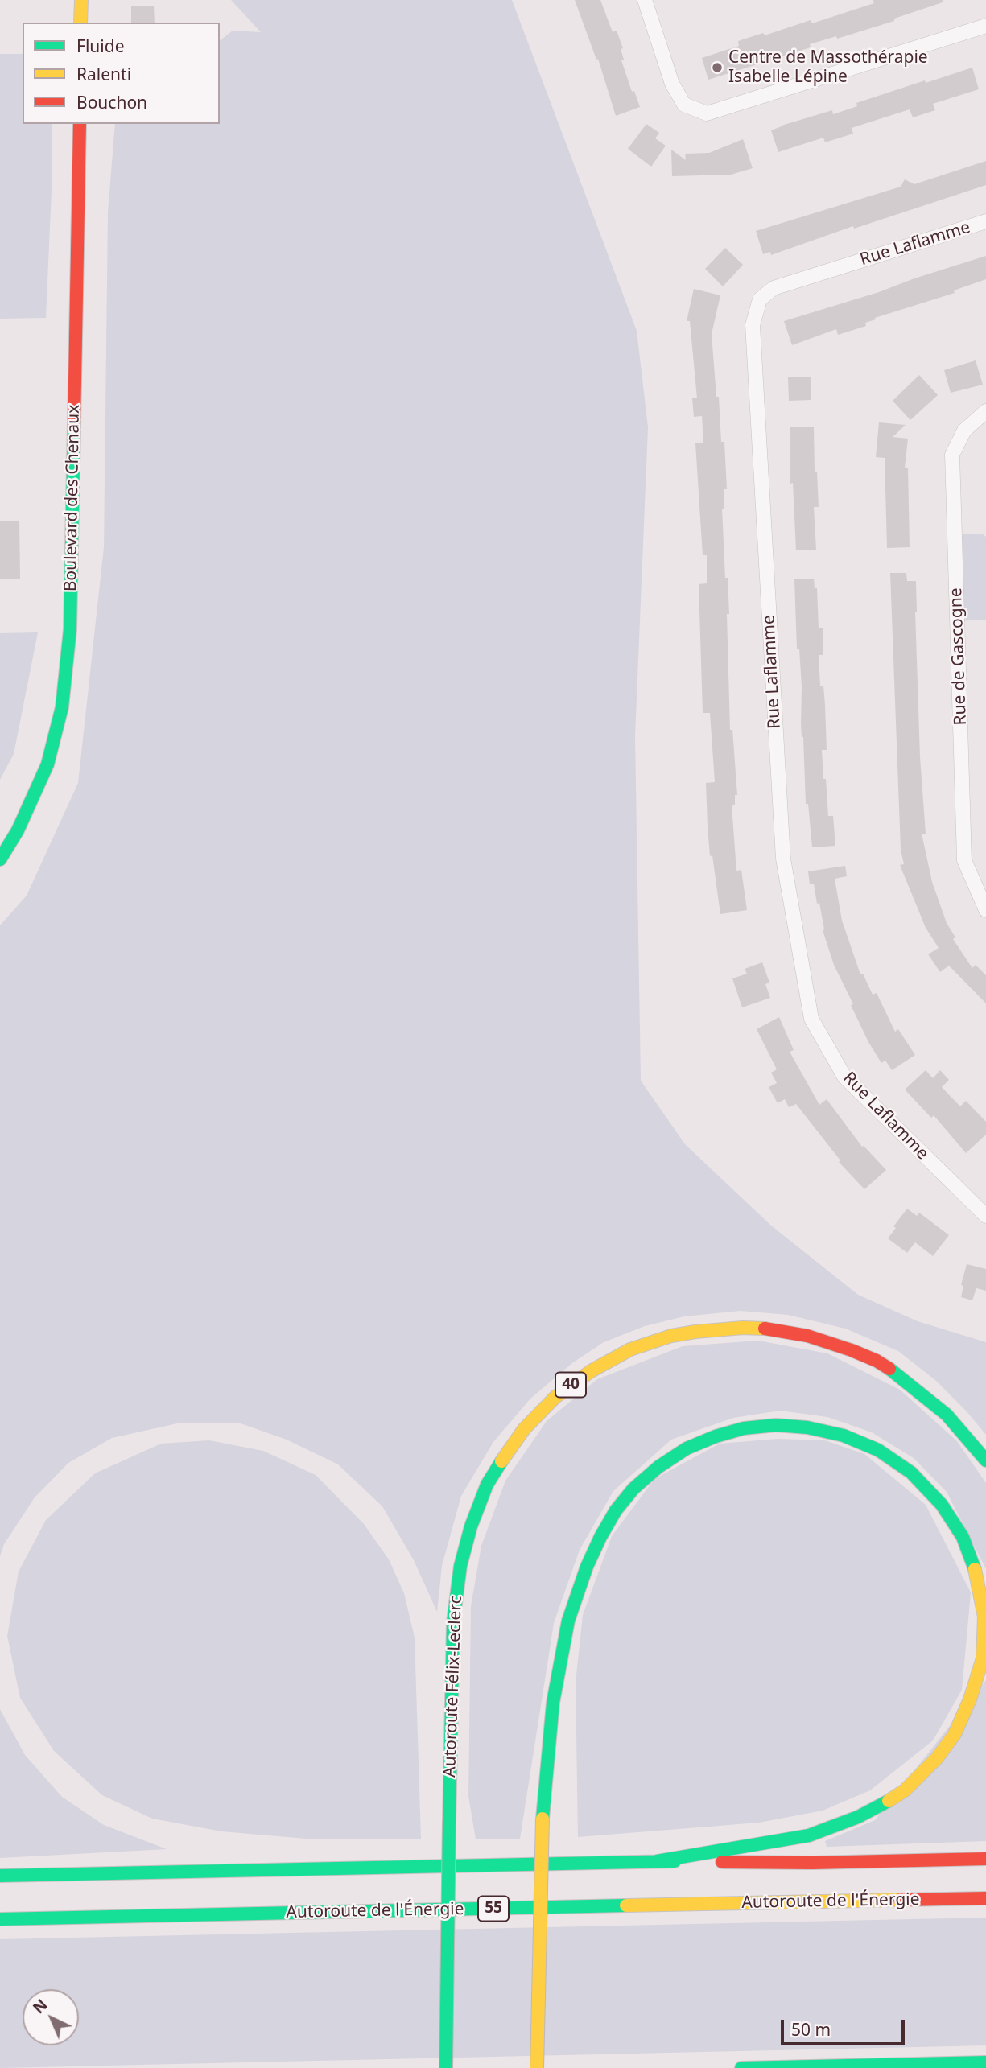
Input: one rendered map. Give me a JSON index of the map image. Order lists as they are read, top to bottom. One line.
{"streets":{"main road":["Boulevard des Chenaux","40","Autoroute Félix-Leclerc","Autoroute de l'Énergie","55"],"street":["Rue Laflamme","Rue de Gascogne"]},"places":["Centre de Massothérapie Isabelle Lépine"],"legend":["Fluide","Ralenti","Bouchon"],"scale_bar":"50 m","north":"top left"}
